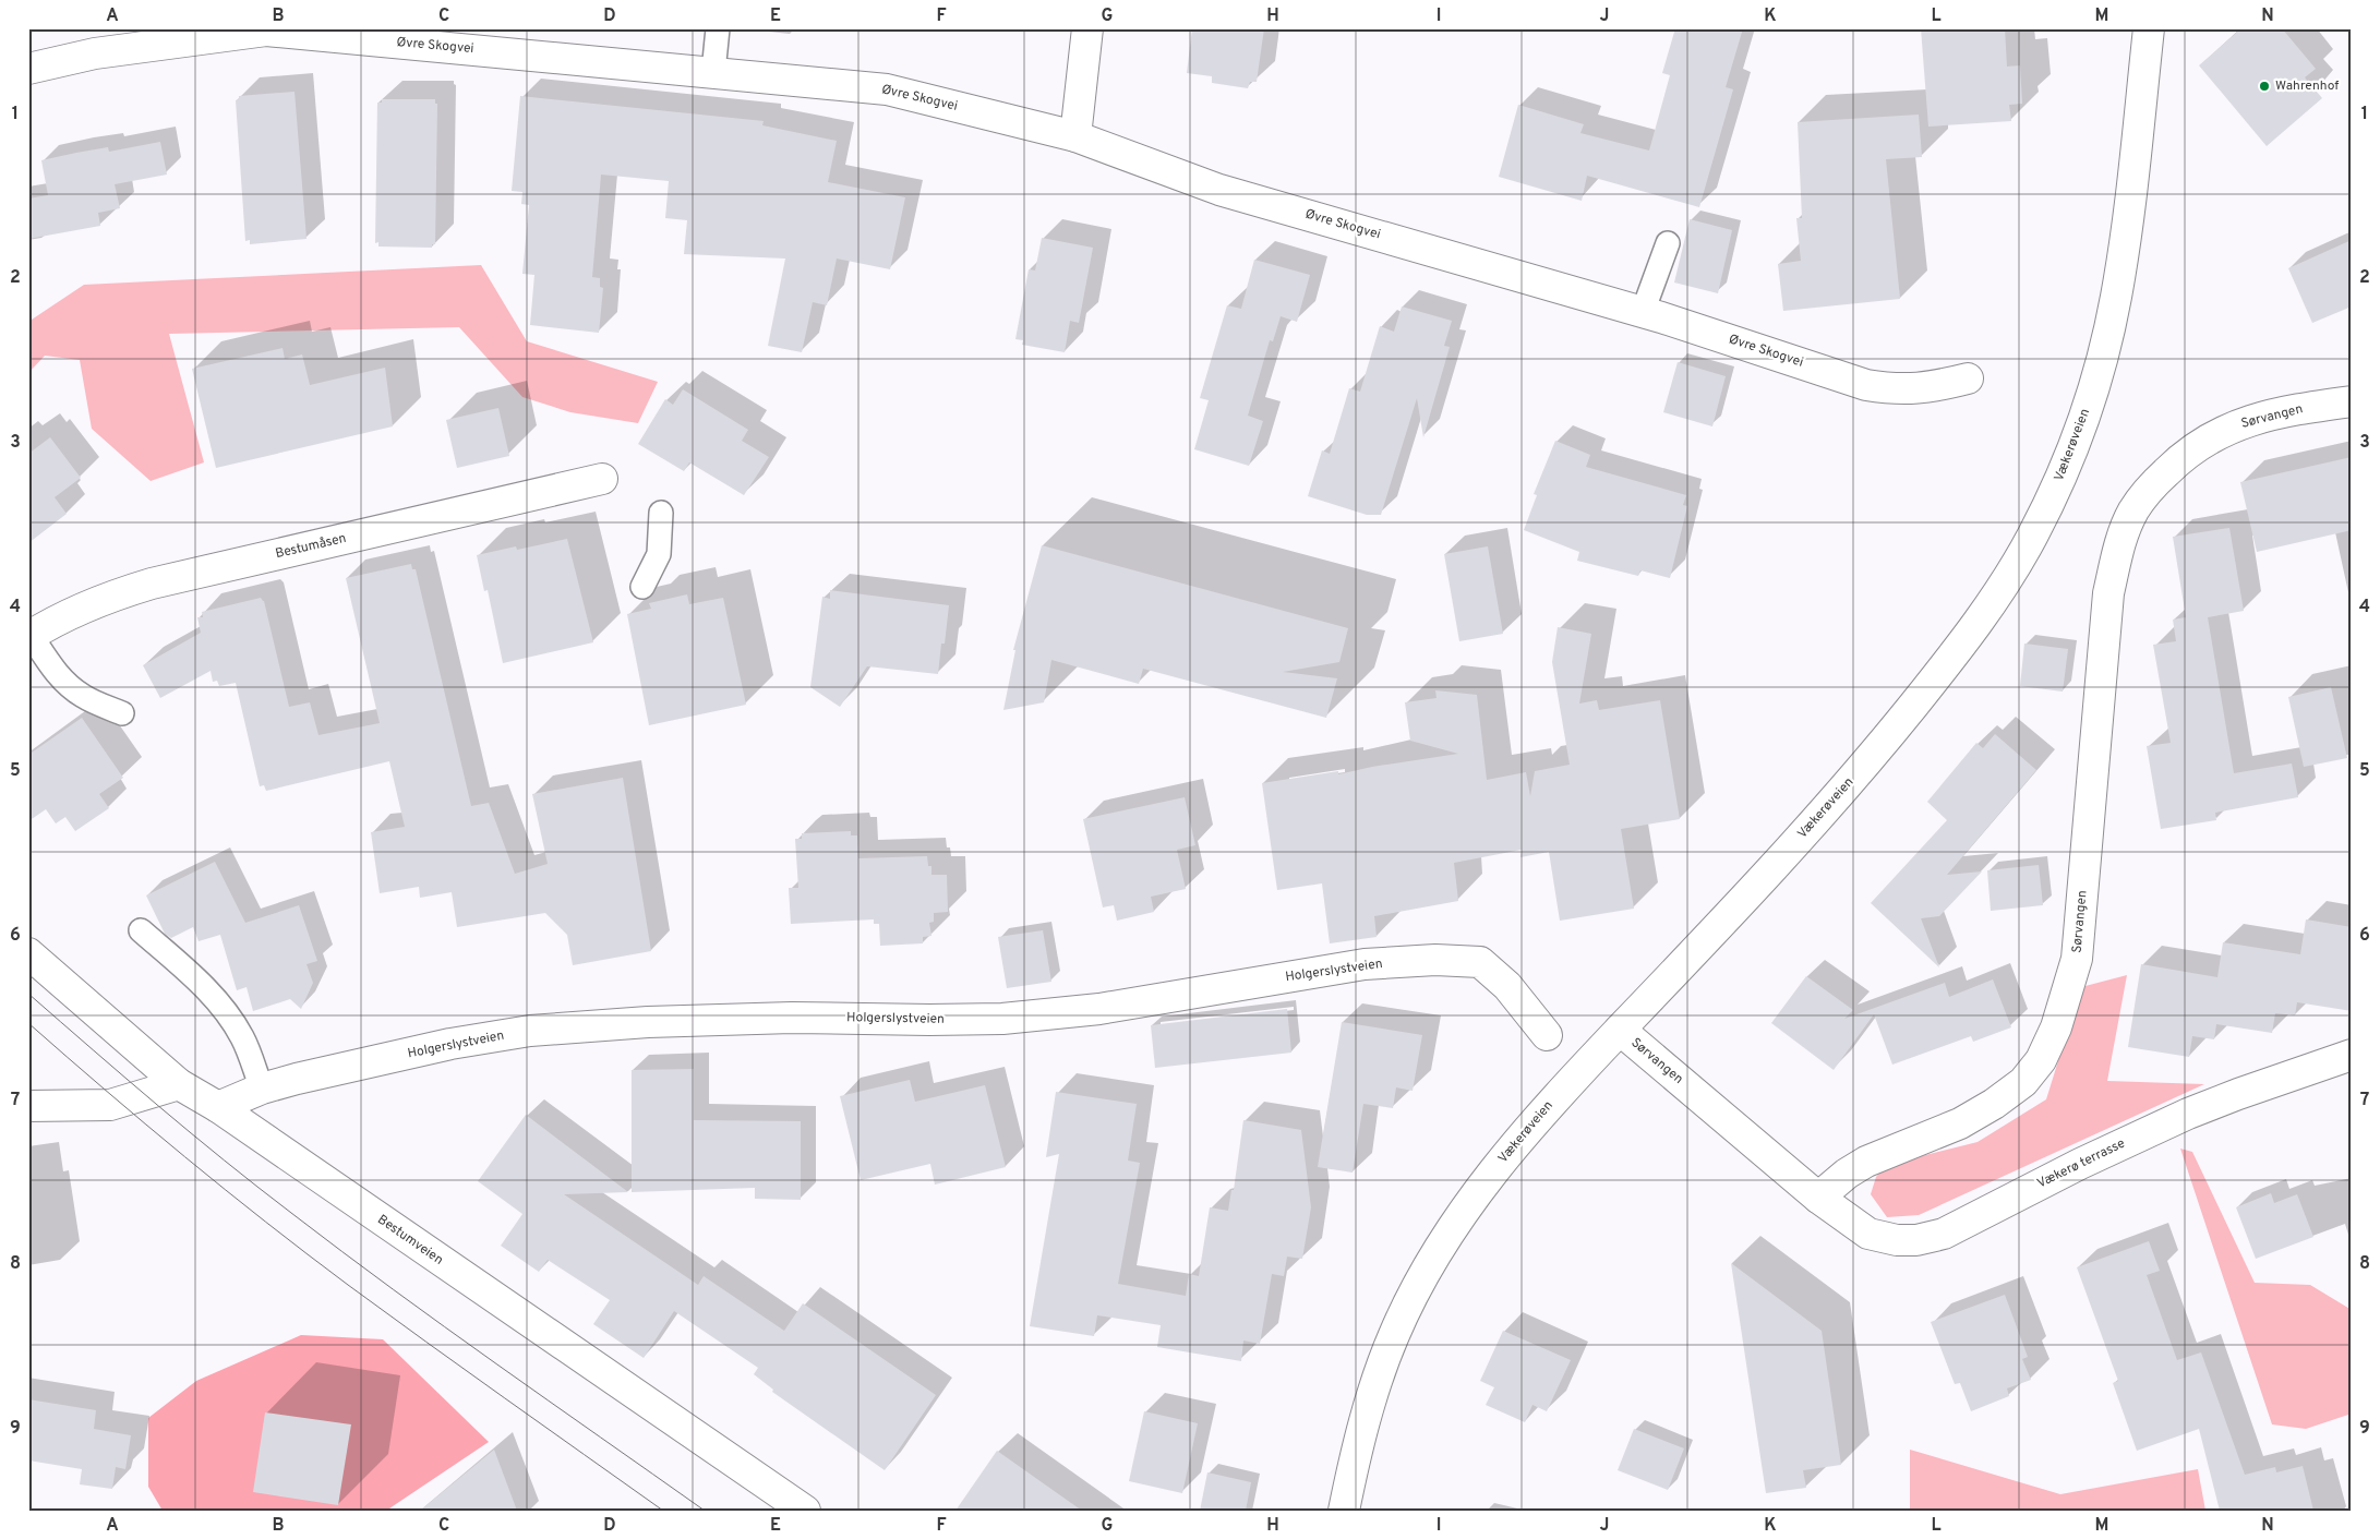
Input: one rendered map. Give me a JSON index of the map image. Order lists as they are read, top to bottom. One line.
{"streets":{"street":["Øvre Skogvei","Sørvangen","Vækerøveien","Bestumåsen","Holgerslystveien","Vækerø terrasse","Bestumveien"]},"crossings":[["Sørvangen","Vækerøveien"],["Sørvangen","Vækerø terrasse"],["Holgerslystveien","Bestumveien"]],"places":["Wahrenhof"],"grid":{"columns":["A","B","C","D","E","F","G","H","I","J","K","L","M","N"],"rows":["1","2","3","4","5","6","7","8","9"]}}
